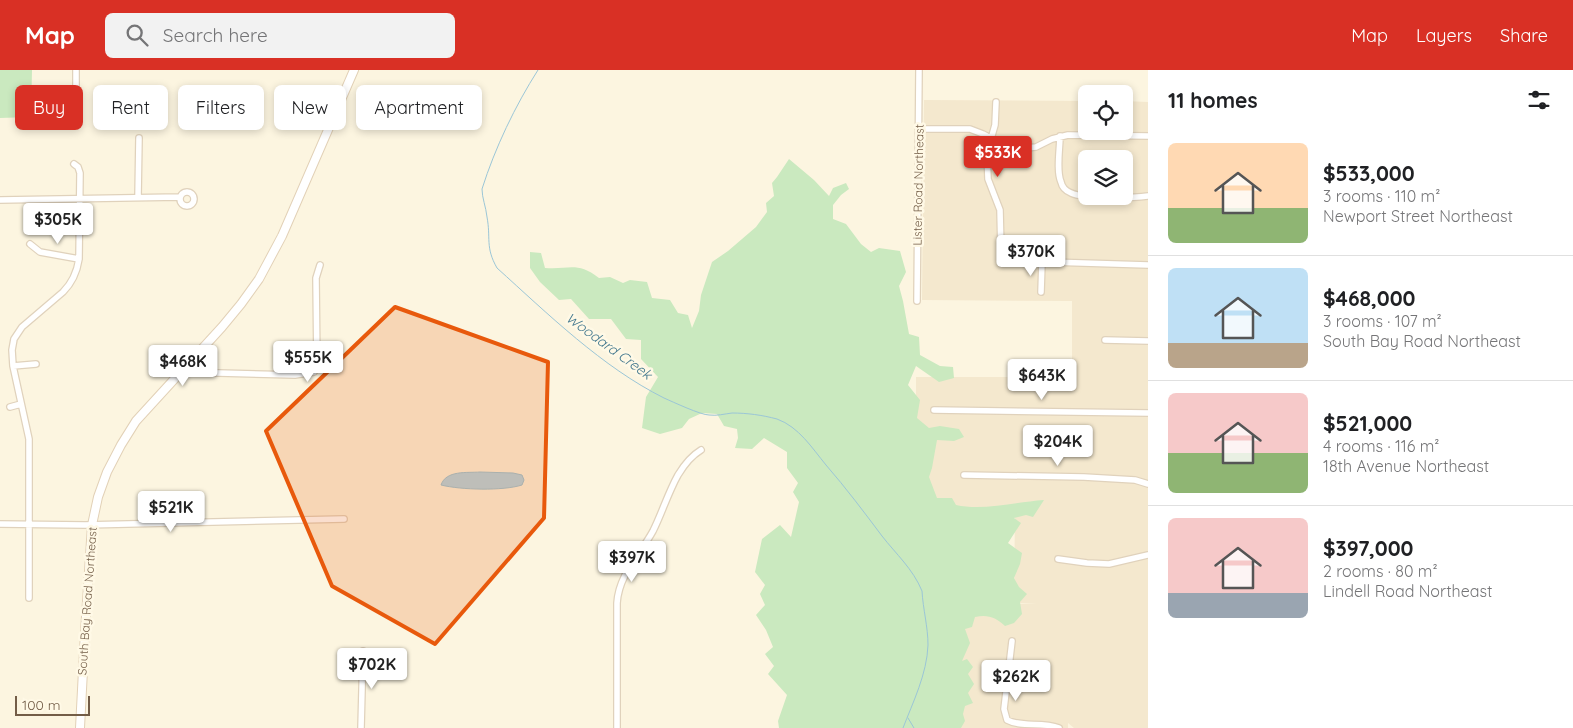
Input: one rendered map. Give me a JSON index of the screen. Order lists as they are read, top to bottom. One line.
{"streets":{"street":["Lister Road Northeast","South Bay Road Northeast"]},"water":["Woodard Creek"],"scale_bar":"100 m","page":{"header":"Map","search":"Search here","nav":["Map","Layers","Share"],"heading":"11 homes","chip":["Buy","Rent","Filters","New","Apartment"],"list":[{"name":"$533,000","note":"3 rooms · 110 m² · Newport Street Northeast"},{"name":"$468,000","note":"3 rooms · 107 m² · South Bay Road Northeast"},{"name":"$521,000","note":"4 rooms · 116 m² · 18th Avenue Northeast"},{"name":"$397,000","note":"2 rooms · 80 m² · Lindell Road Northeast"}],"price":["$533K","$305K","$370K","$555K","$468K","$643K","$204K","$521K","$397K","$702K","$262K"],"scale":"100 m"}}
